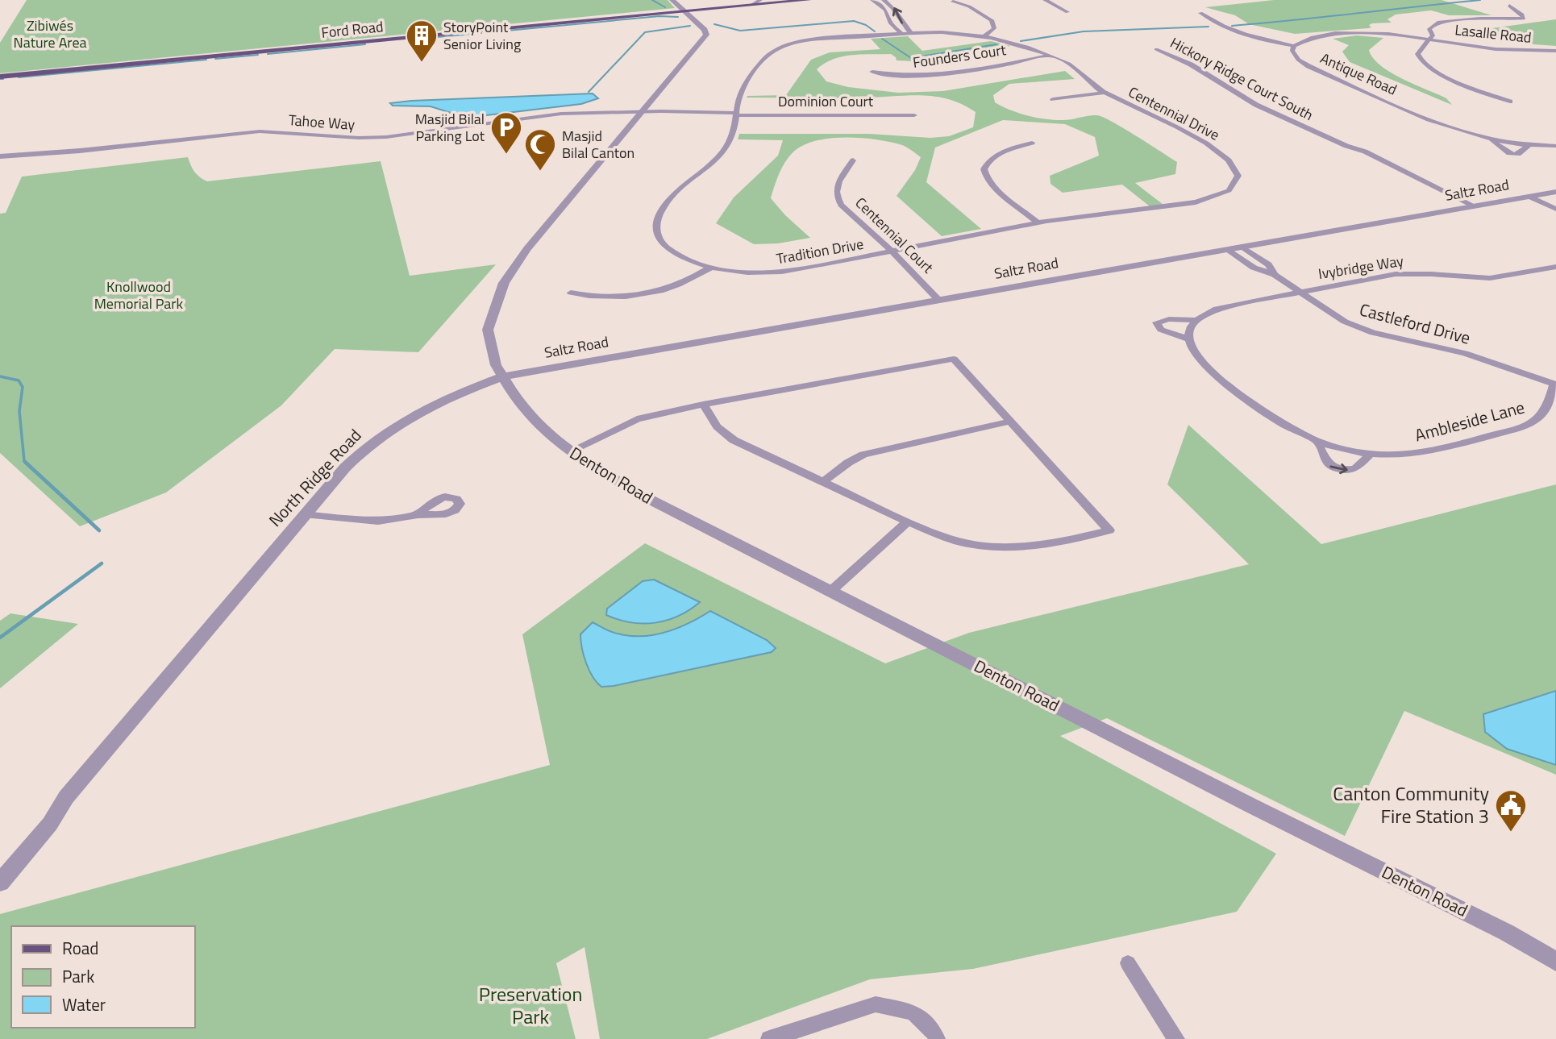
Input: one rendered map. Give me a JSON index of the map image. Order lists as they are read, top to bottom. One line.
{"streets":{"main road":["Ford Road"],"street":["Lasalle Road","Founders Court","Antique Road","Hickory Ridge Court South","Dominion Court","Centennial Drive","Tahoe Way","Saltz Road","Centennial Court","Tradition Drive","Ivybridge Way","Castleford Drive","Ambleside Lane","Denton Road","North Ridge Road"]},"crossings":[["Lasalle Road","Antique Road"],["Founders Court","Centennial Drive"],["Hickory Ridge Court South","Saltz Road"],["Dominion Court","Tahoe Way"],["Dominion Court","Tradition Drive"],["Centennial Drive","Centennial Court"],["Centennial Drive","Tradition Drive"],["Tahoe Way","Tradition Drive"],["Saltz Road","Centennial Court"],["Saltz Road","Castleford Drive"],["Saltz Road","Denton Road"],["Saltz Road","North Ridge Road"],["Centennial Court","Tradition Drive"],["Ivybridge Way","Castleford Drive"],["Castleford Drive","Ambleside Lane"],["Denton Road","North Ridge Road"]],"parks":["Zibiwés Nature Area","Knollwood Memorial Park","Preservation Park"],"places":{"building":["StoryPoint Senior Living"],"parking":["Masjid Bilal Parking Lot"],"mosque":["Masjid Bilal Canton"],"public building":["Canton Community Fire Station 3"]},"legend":["Road","Park","Water"]}
